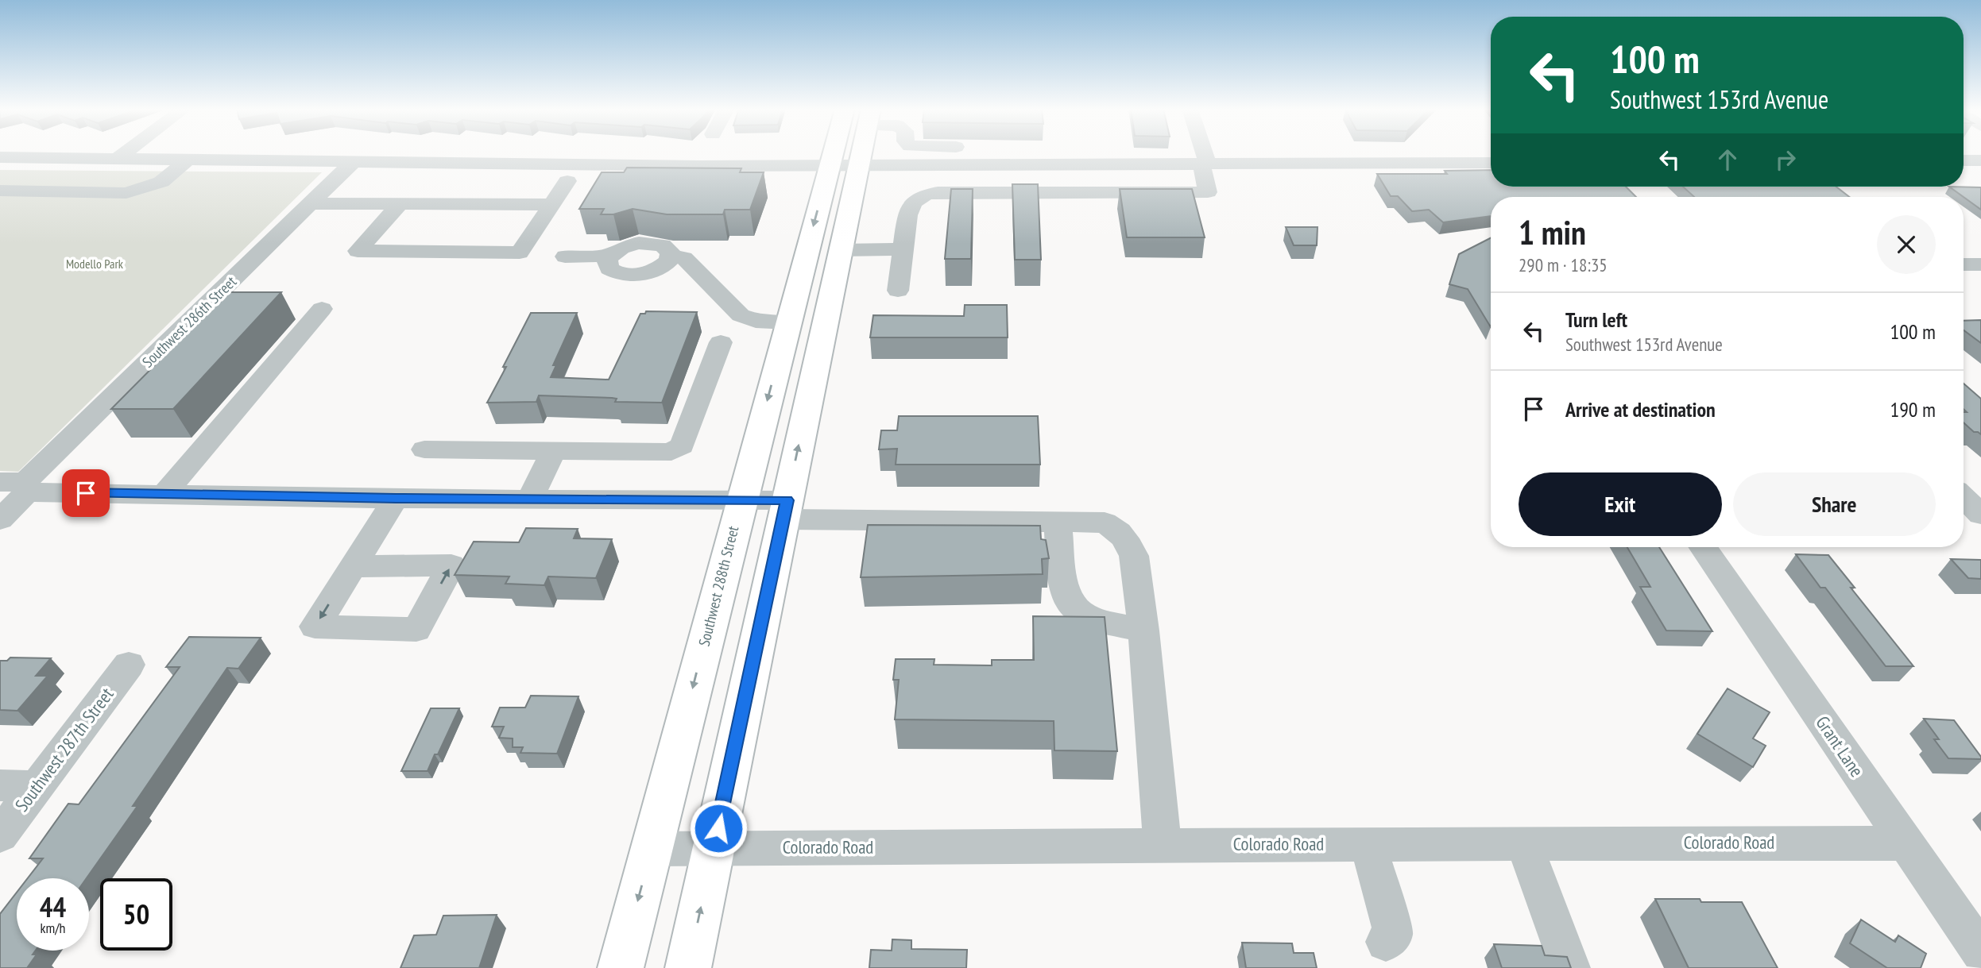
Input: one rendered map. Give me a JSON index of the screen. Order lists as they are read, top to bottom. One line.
{"streets":{"main road":["Southwest 288th Street"],"street":["Southwest 286th Street","Grant Lane","Southwest 287th Street","Colorado Road"]},"crossings":[["Southwest 288th Street","Colorado Road"],["Grant Lane","Colorado Road"]],"parks":["Modello Park"],"page":{"turn":["100 m","Southwest 153rd Avenue"],"heading":["1 min","290 m · 18:35"],"list":[{"name":"Turn left","note":"Southwest 153rd Avenue","value":"100 m"},{"name":"Arrive at destination","value":"190 m"}],"buttons":["Exit","Share"],"speed":"44 km/h","limit":"50"}}
